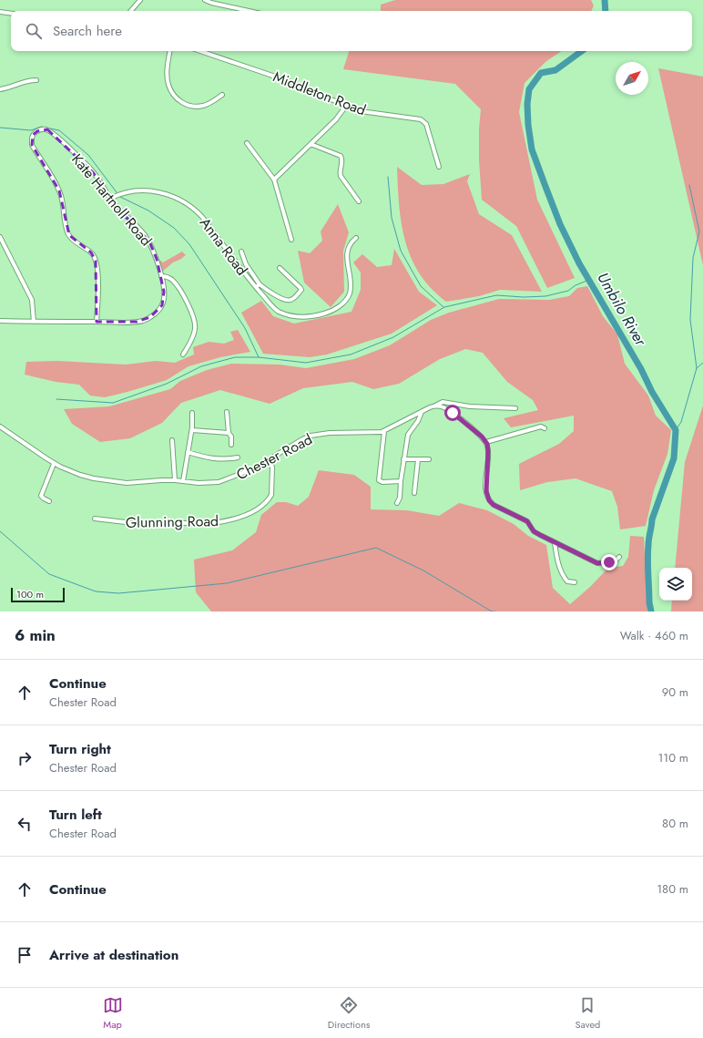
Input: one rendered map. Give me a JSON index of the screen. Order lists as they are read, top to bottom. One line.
{"streets":{"street":["Middleton Road","Kate Hartnoll Road","Anna Road","Chester Road","Glunning Road"]},"crossings":[["Kate Hartnoll Road","Anna Road"],["Chester Road","Glunning Road"]],"water":["Umbilo River"],"scale_bar":"100 m","north":"top right","page":{"search":"Search here","scale":"100 m","heading":["6 min","Walk · 460 m"],"list":[["Continue","Chester Road","90 m"],["Turn right","Chester Road","110 m"],["Turn left","Chester Road","80 m"],["Continue","180 m"],"Arrive at destination"],"nav":["Map","Directions","Saved"]}}
